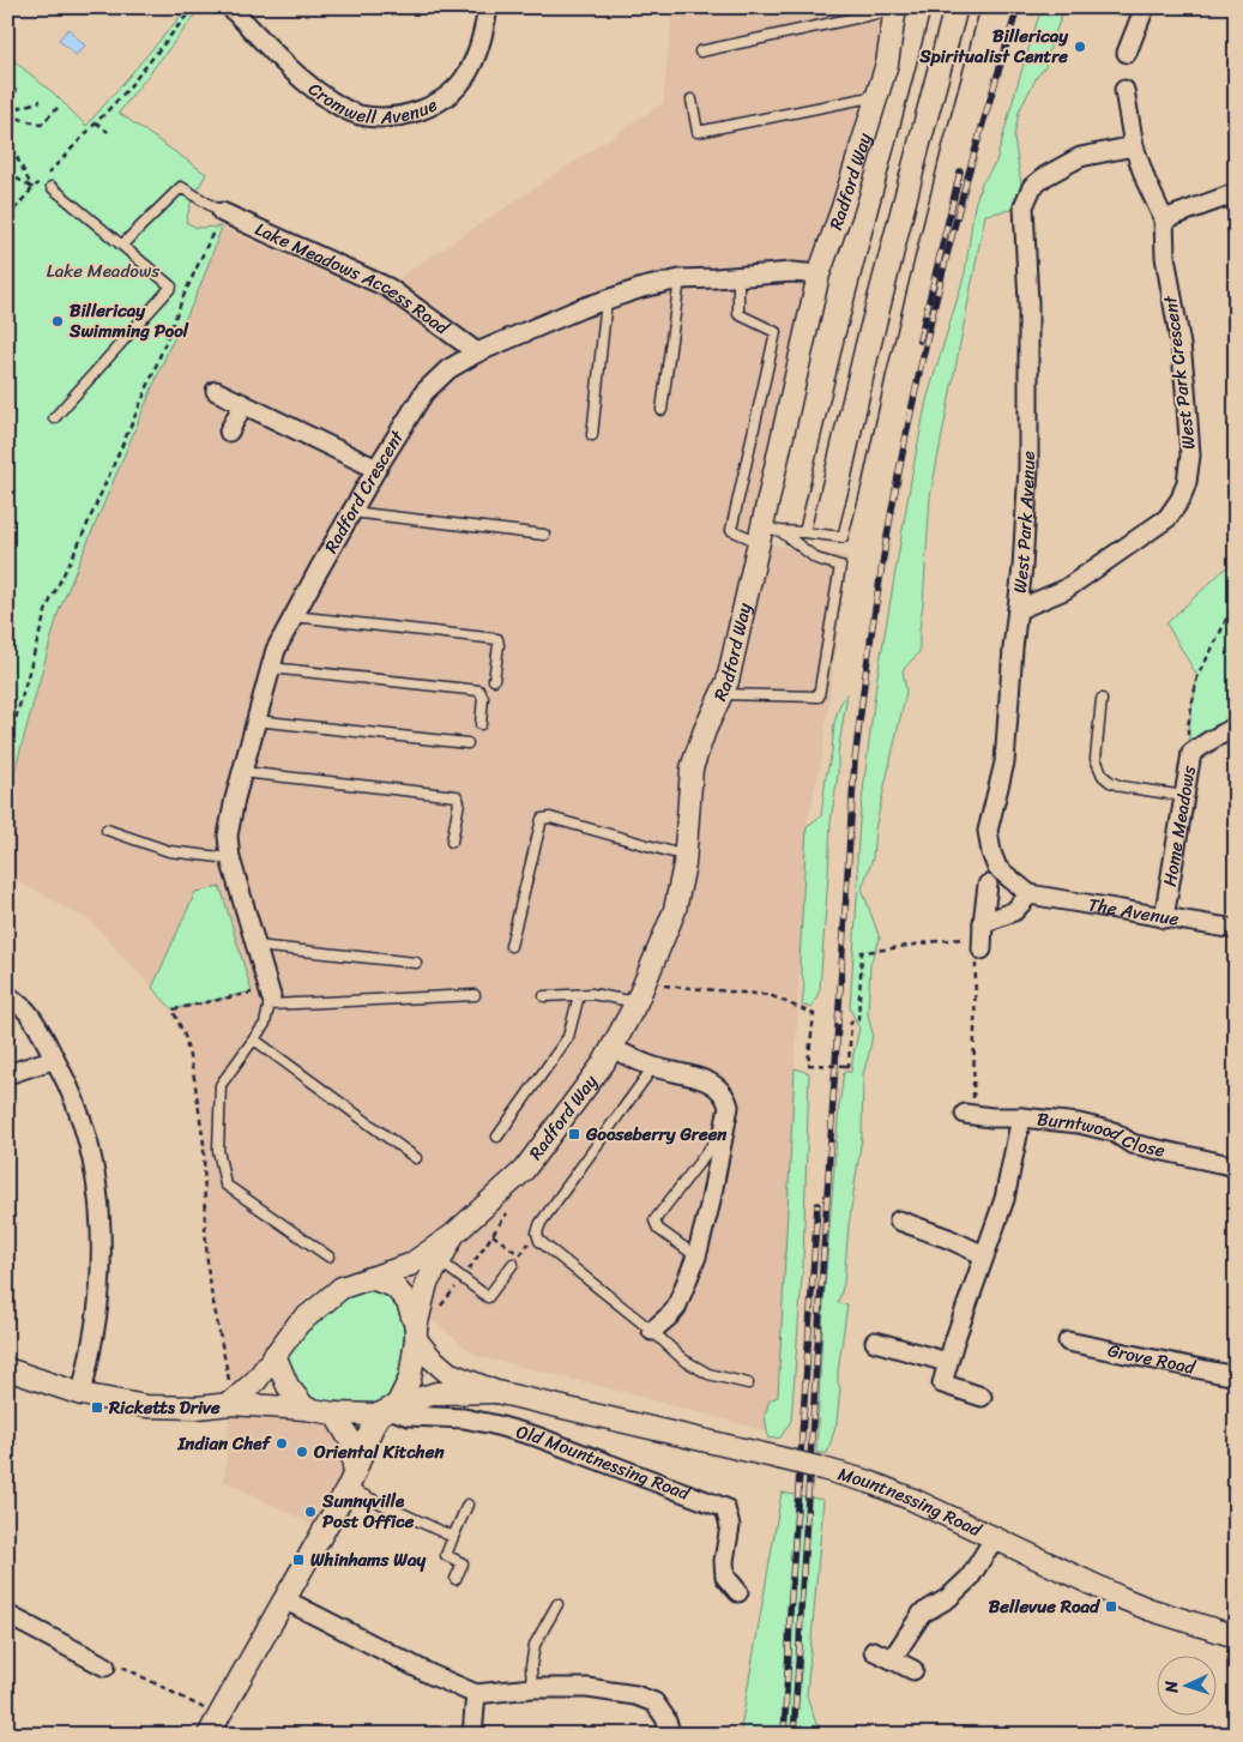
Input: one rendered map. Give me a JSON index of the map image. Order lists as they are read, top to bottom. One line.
{"streets":{"street":["Cromwell Avenue","Radford Way","Lake Meadows Access Road","West Park Crescent","Radford Crescent","West Park Avenue","Home Meadows","The Avenue","Burntwood Close","Grove Road","Old Mountnessing Road","Mountnessing Road"]},"crossings":[["Radford Way","Radford Crescent"],["Radford Way","Old Mountnessing Road"],["Radford Way","Mountnessing Road"],["Lake Meadows Access Road","Radford Crescent"],["West Park Crescent","West Park Avenue"],["West Park Avenue","The Avenue"],["Home Meadows","The Avenue"],["Old Mountnessing Road","Mountnessing Road"]],"parks":["Lake Meadows"],"places":{"other":["Billericay Spiritualist Centre","Billericay Swimming Pool","Indian Chef","Oriental Kitchen","Sunnyville Post Office"],"transit":["Gooseberry Green","Ricketts Drive","Whinhams Way","Bellevue Road"]},"north":"left"}
